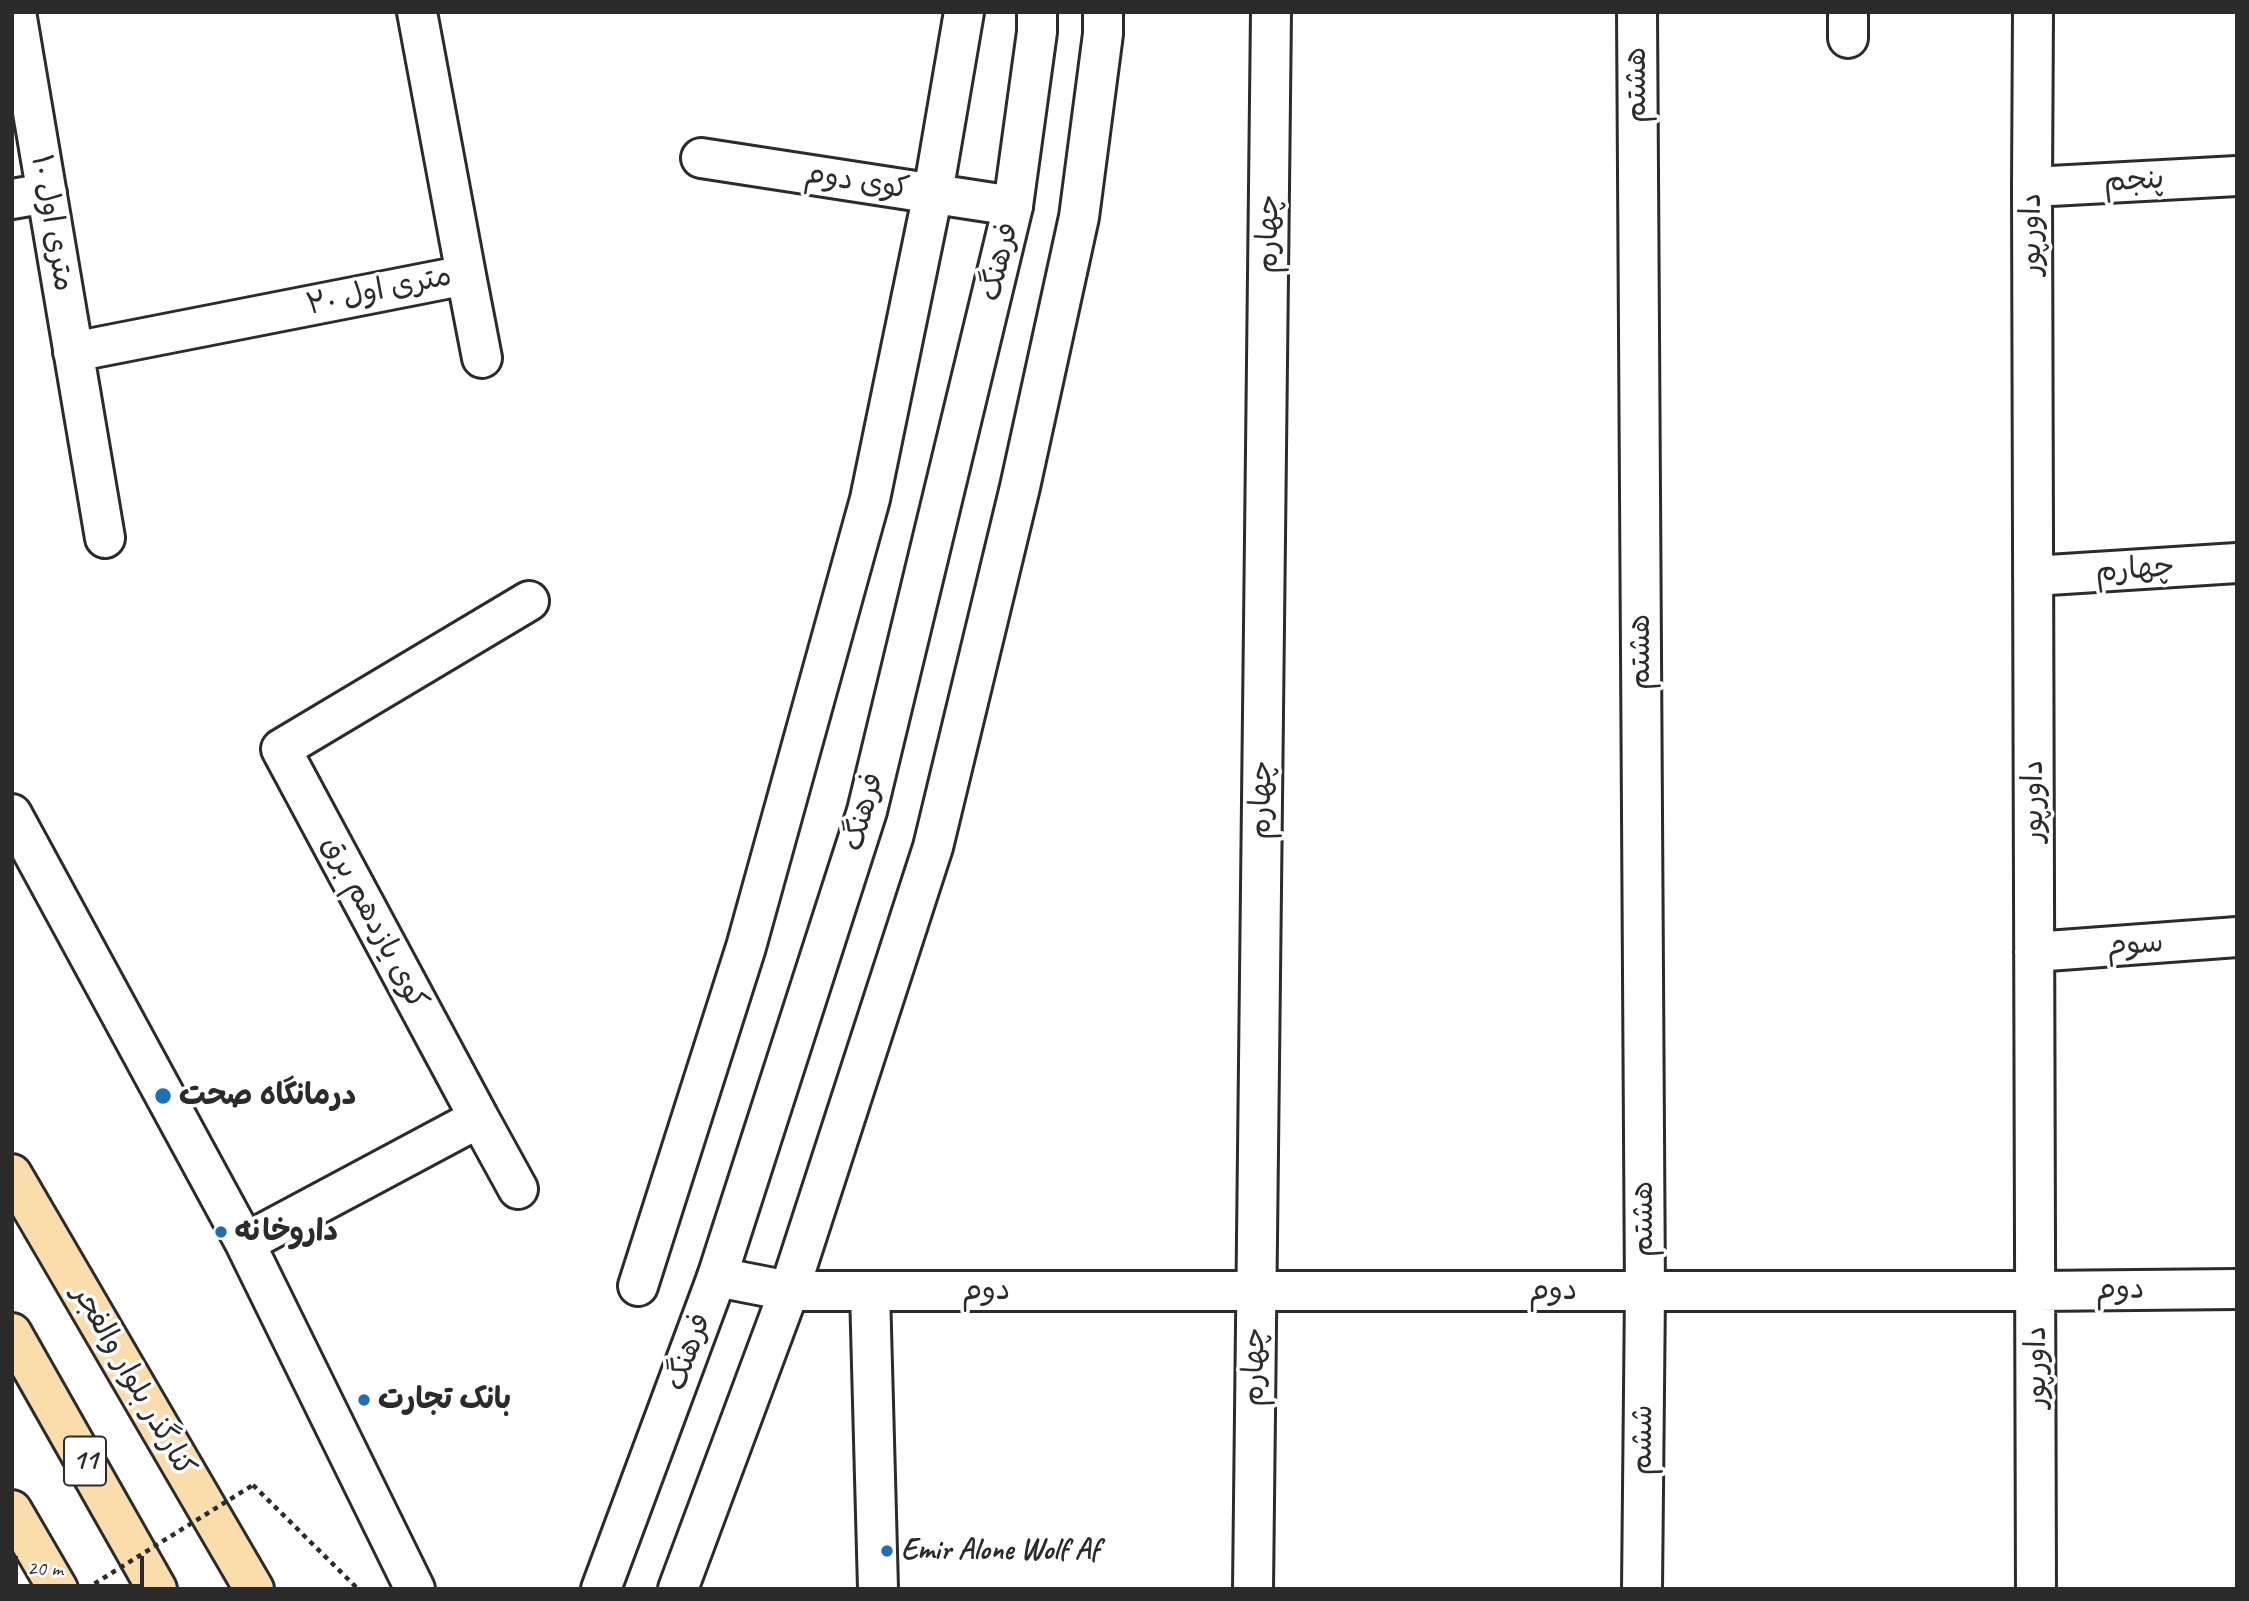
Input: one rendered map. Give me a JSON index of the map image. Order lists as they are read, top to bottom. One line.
{"streets":{"main road":["کنارگذر بلوار والفجر","11"],"street":["هشتم","پنجم","کوی دوم","۱۰ متری اول","چهارم","داورپور","فرهنگ","۲۰ متری اول","کوی یازدهم برق","سوم","دوم","ششم"]},"crossings":[["هشتم","دوم"],["هشتم","ششم"],["پنجم","داورپور"],["کوی دوم","فرهنگ"],["۱۰ متری اول","۲۰ متری اول"],["چهارم","داورپور"],["چهارم","دوم"],["داورپور","سوم"],["داورپور","دوم"],["فرهنگ","دوم"],["دوم","ششم"]],"places":["درمانگاه صحت","داروخانه","بانک تجارت","Emir Alone Wolf Af"],"scale_bar":"20 m"}
